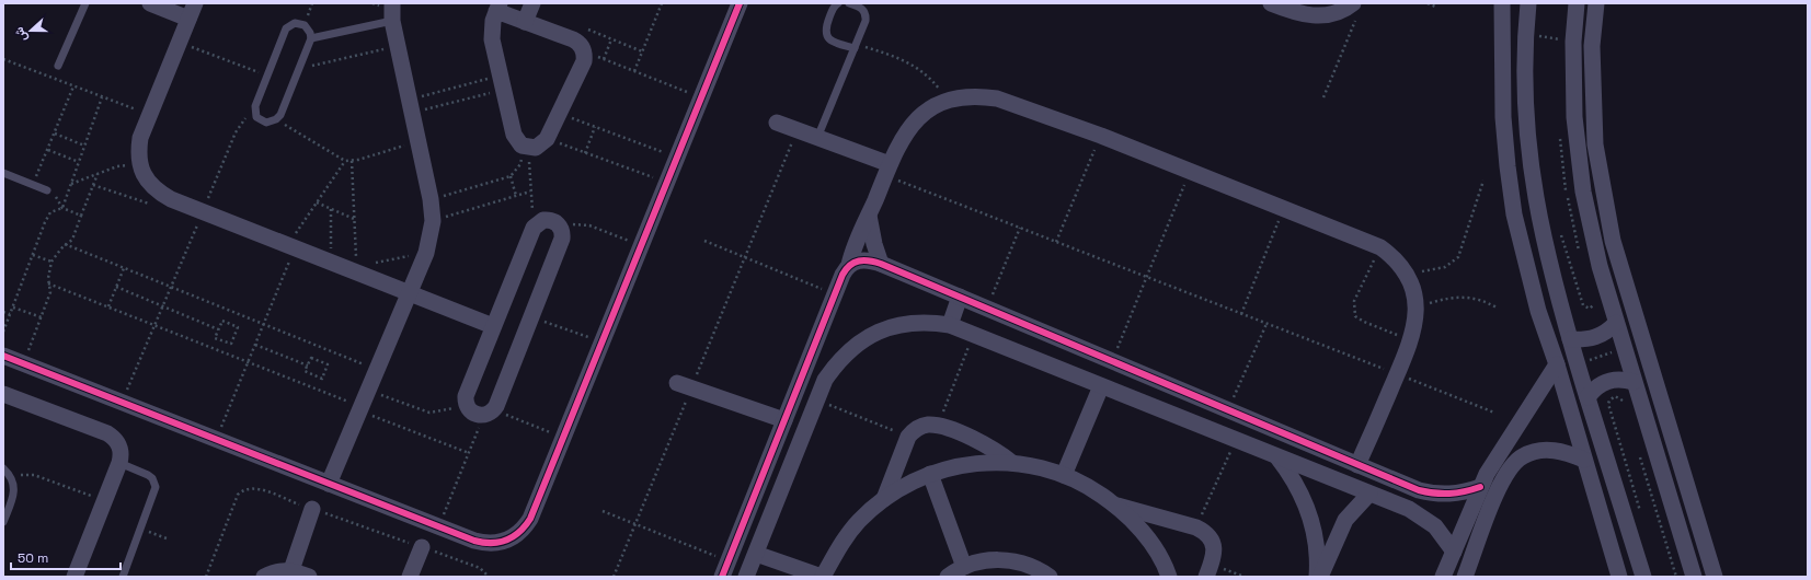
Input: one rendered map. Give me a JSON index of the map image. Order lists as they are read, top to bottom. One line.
{"scale_bar":"50 m","north":"left"}
